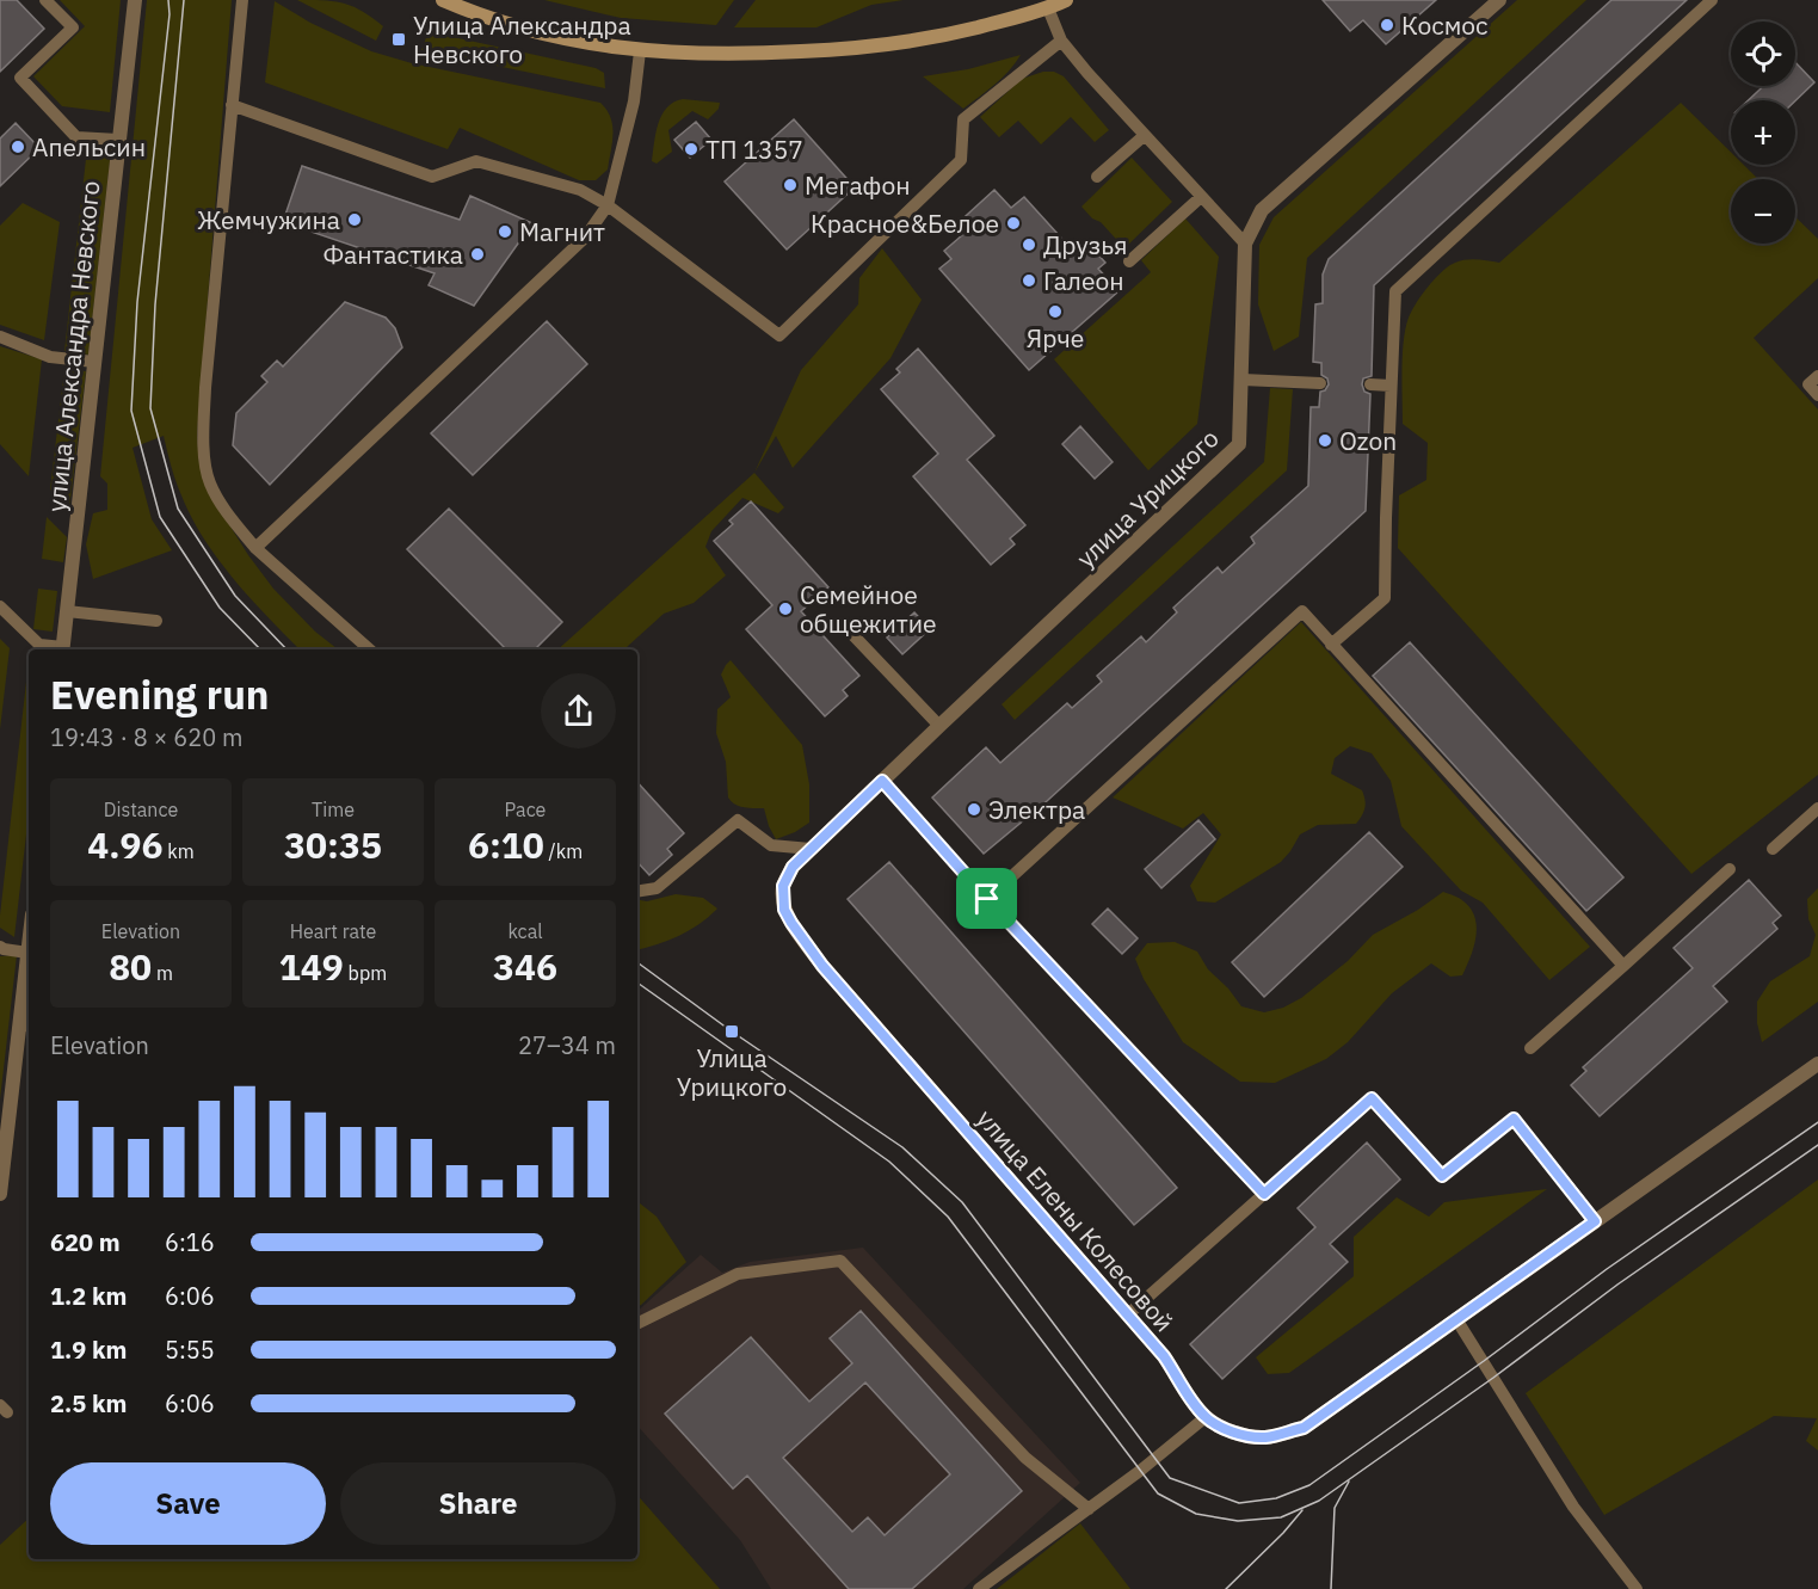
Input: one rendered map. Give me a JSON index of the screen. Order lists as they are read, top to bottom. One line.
{"streets":{"street":["улица Александра Невского","улица Урицкого","улица Елены Колесовой"]},"crossings":[["улица Урицкого","улица Елены Колесовой"]],"places":{"other":["Космос","Апельсин","ТП 1357","Мегафон","Жемчужина","Красное&Белое","Магнит","Друзья","Фантастика","Галеон","Ярче","Ozon","Семейное общежитие","Электра"],"transit":["Улица Александра Невского","Улица Урицкого"]},"page":{"map_buttons":["+","−"],"heading":["Evening run","19:43 · 8 × 620 m"],"stats":[["Distance","4.96 km"],["Time","30:35"],["Pace","6:10 /km"],["Elevation","80 m"],["Heart rate","149 bpm"],["kcal","346"]],"chart":["Elevation","27–34 m"],"list":[{"name":"620 m","note":"6:16"},{"name":"1.2 km","note":"6:06"},{"name":"1.9 km","note":"5:55"},{"name":"2.5 km","note":"6:06"}],"buttons":["Save","Share"]}}
